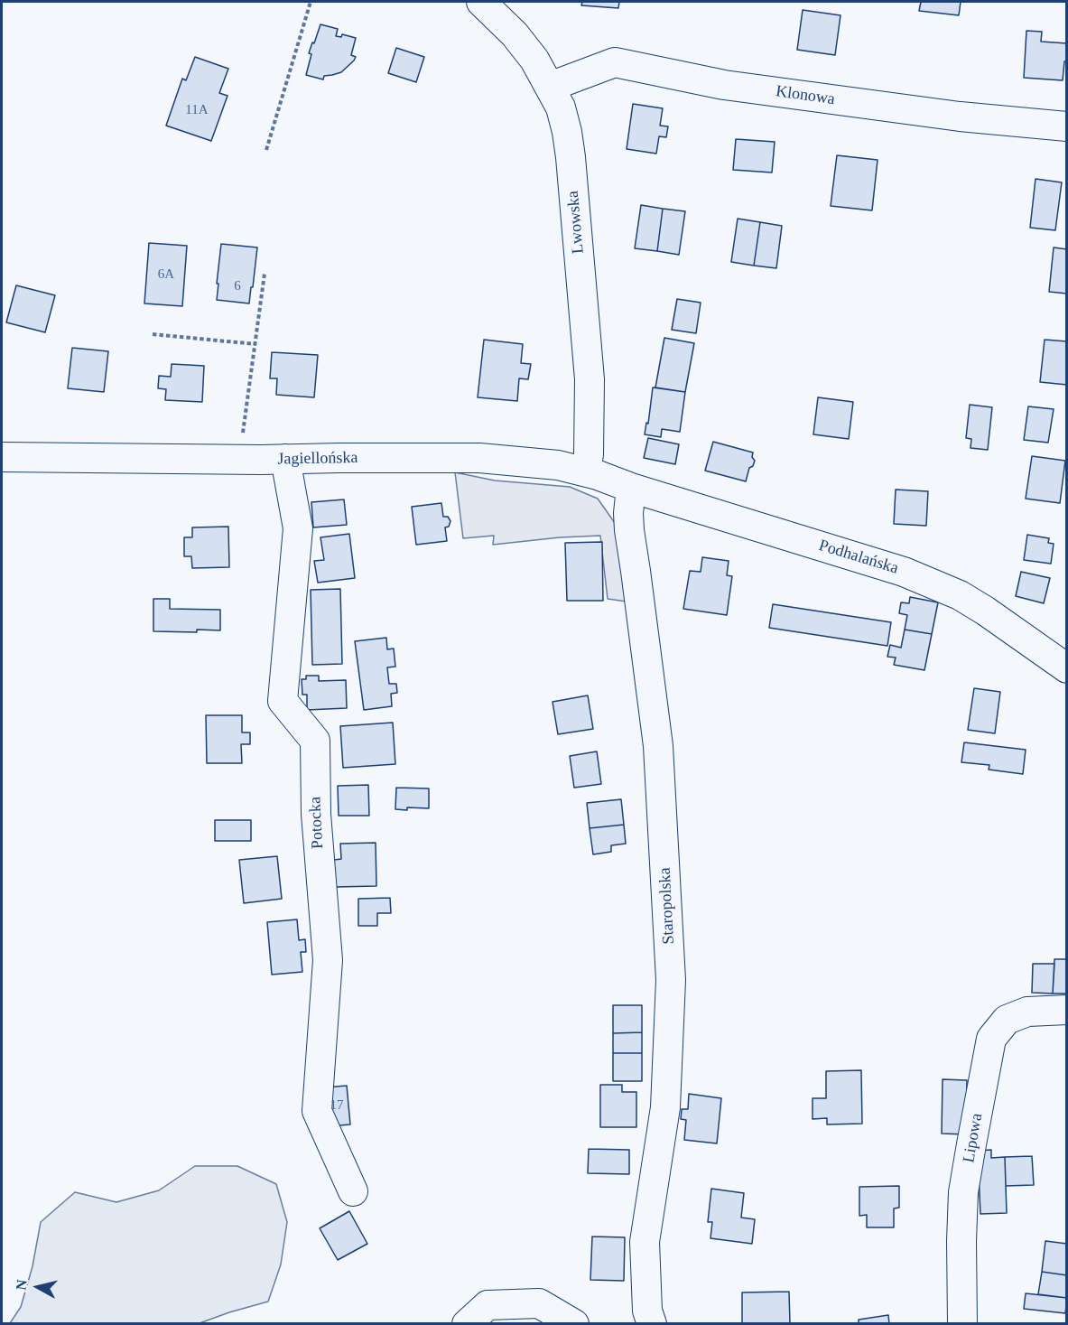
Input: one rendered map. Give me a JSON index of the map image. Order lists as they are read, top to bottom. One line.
{"streets":{"street":["Klonowa","Lwowska","Jagiellońska","Podhalańska","Potocka","Staropolska","Lipowa"]},"crossings":[["Klonowa","Lwowska"],["Lwowska","Jagiellońska"],["Jagiellońska","Podhalańska"],["Jagiellońska","Potocka"],["Jagiellońska","Staropolska"],["Podhalańska","Staropolska"]],"house_numbers":["11A","6A","6","17"],"north":"left"}
